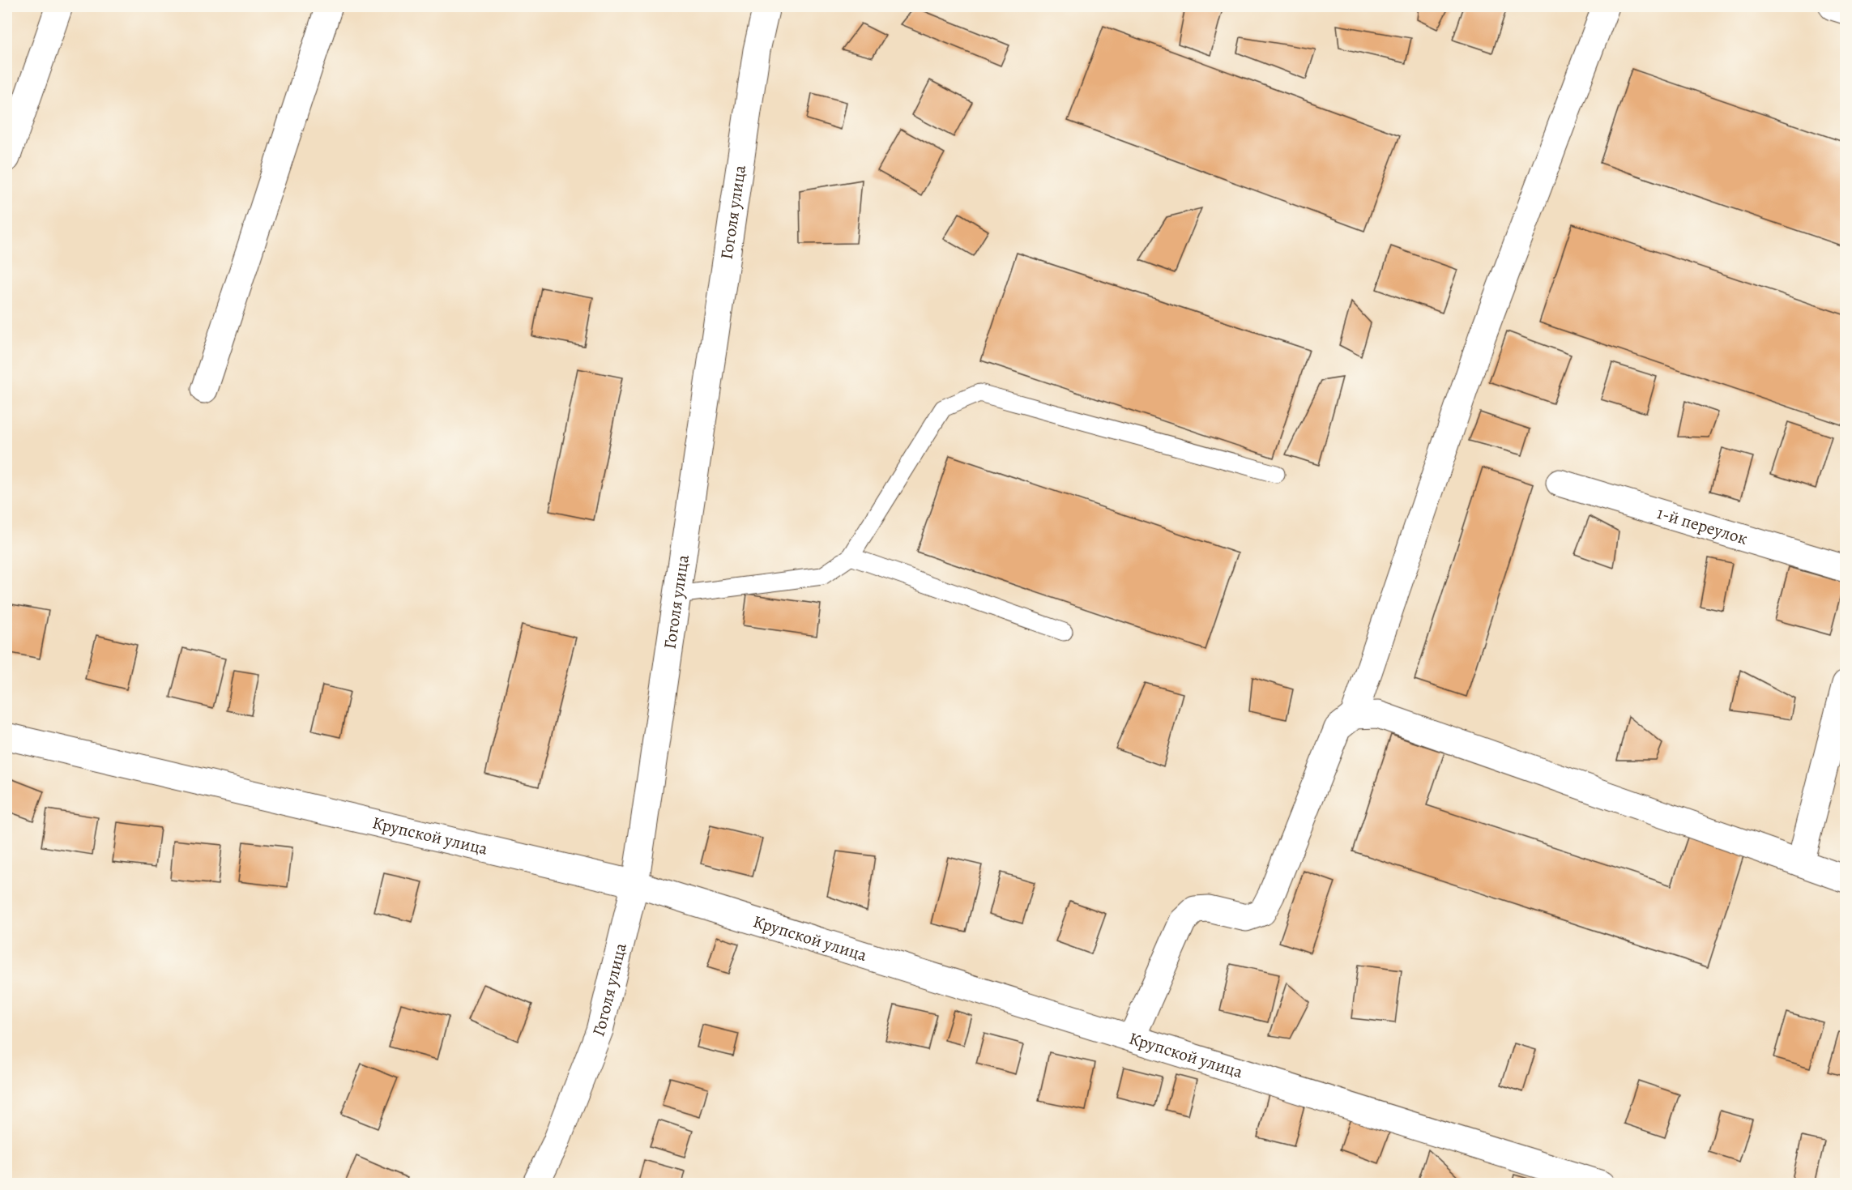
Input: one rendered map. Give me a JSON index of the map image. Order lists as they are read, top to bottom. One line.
{"streets":{"street":["Гоголя улица","1-й переулок","Крупской улица"]},"crossings":[["Гоголя улица","Крупской улица"]]}
